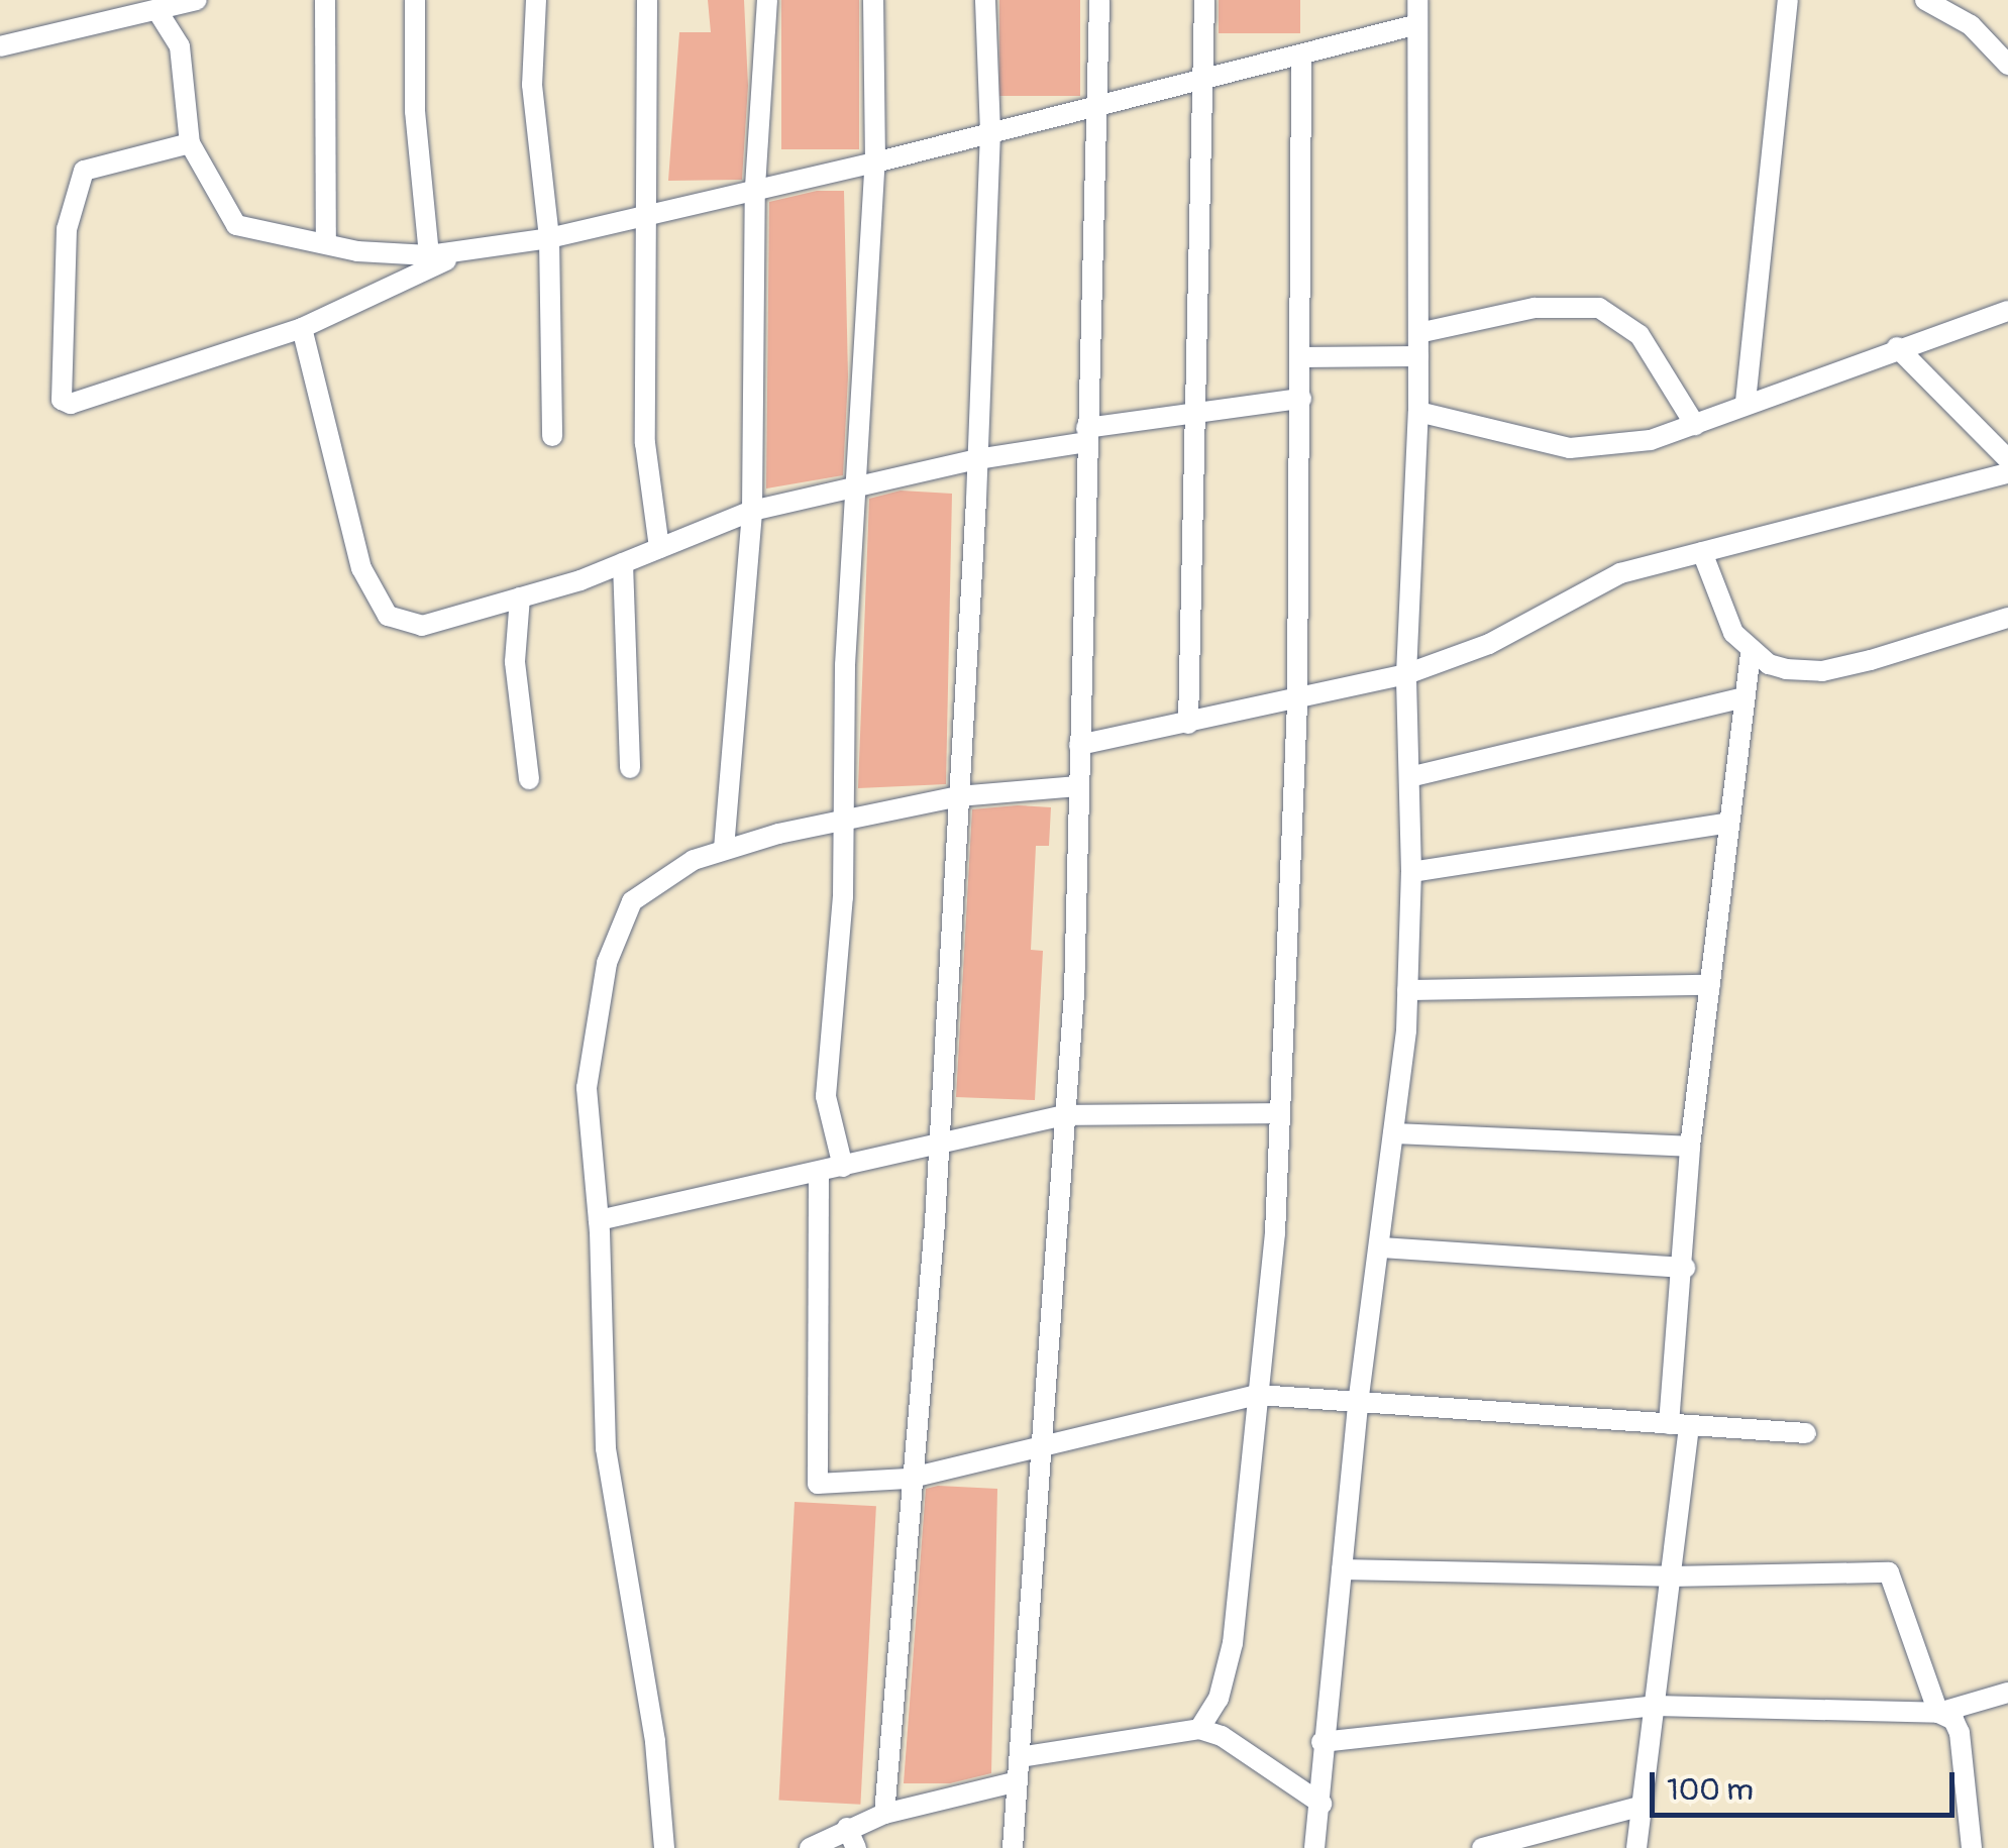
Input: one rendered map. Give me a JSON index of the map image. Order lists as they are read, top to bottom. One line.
{"scale_bar":"100 m"}
